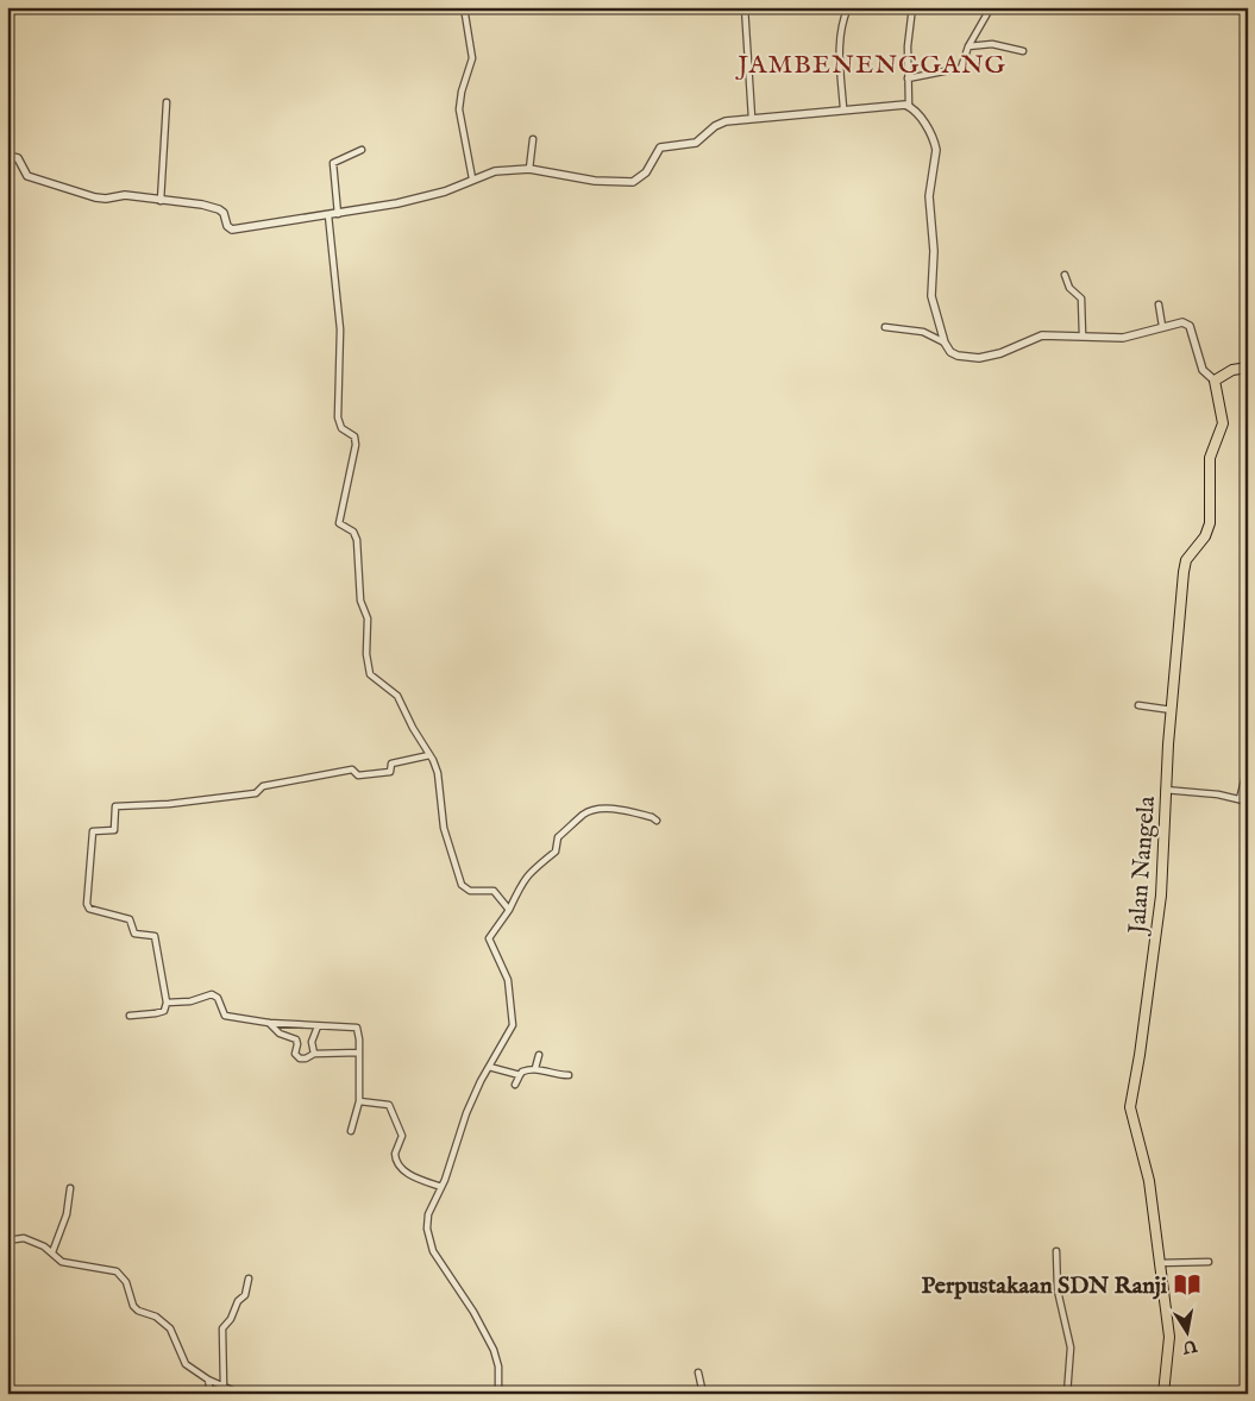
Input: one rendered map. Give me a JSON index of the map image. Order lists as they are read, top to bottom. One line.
{"streets":{"main road":["Jalan Nangela"]},"districts":["JAMBENENGGANG"],"places":{"library":["Perpustakaan SDN Ranji"]},"north":"bottom"}
